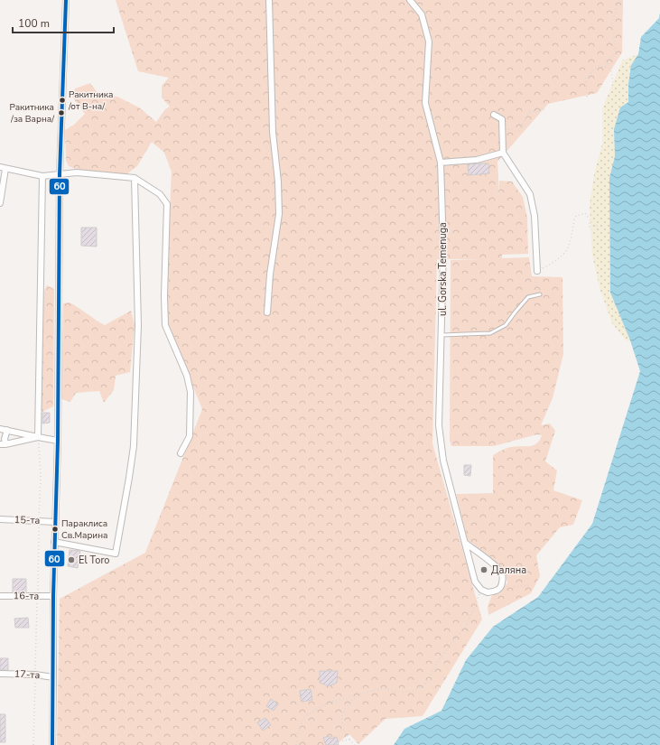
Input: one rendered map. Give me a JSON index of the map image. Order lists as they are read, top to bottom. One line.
{"streets":{"street":["ul. Gorska Temenuga","15-та","16-та","17-та"]},"places":["Ракитника /от В-на/","Ракитника /за Варна/","Параклиса Св.Марина","El Toro","Даляна"],"lines":["transit line 60"],"scale_bar":"100 m"}
